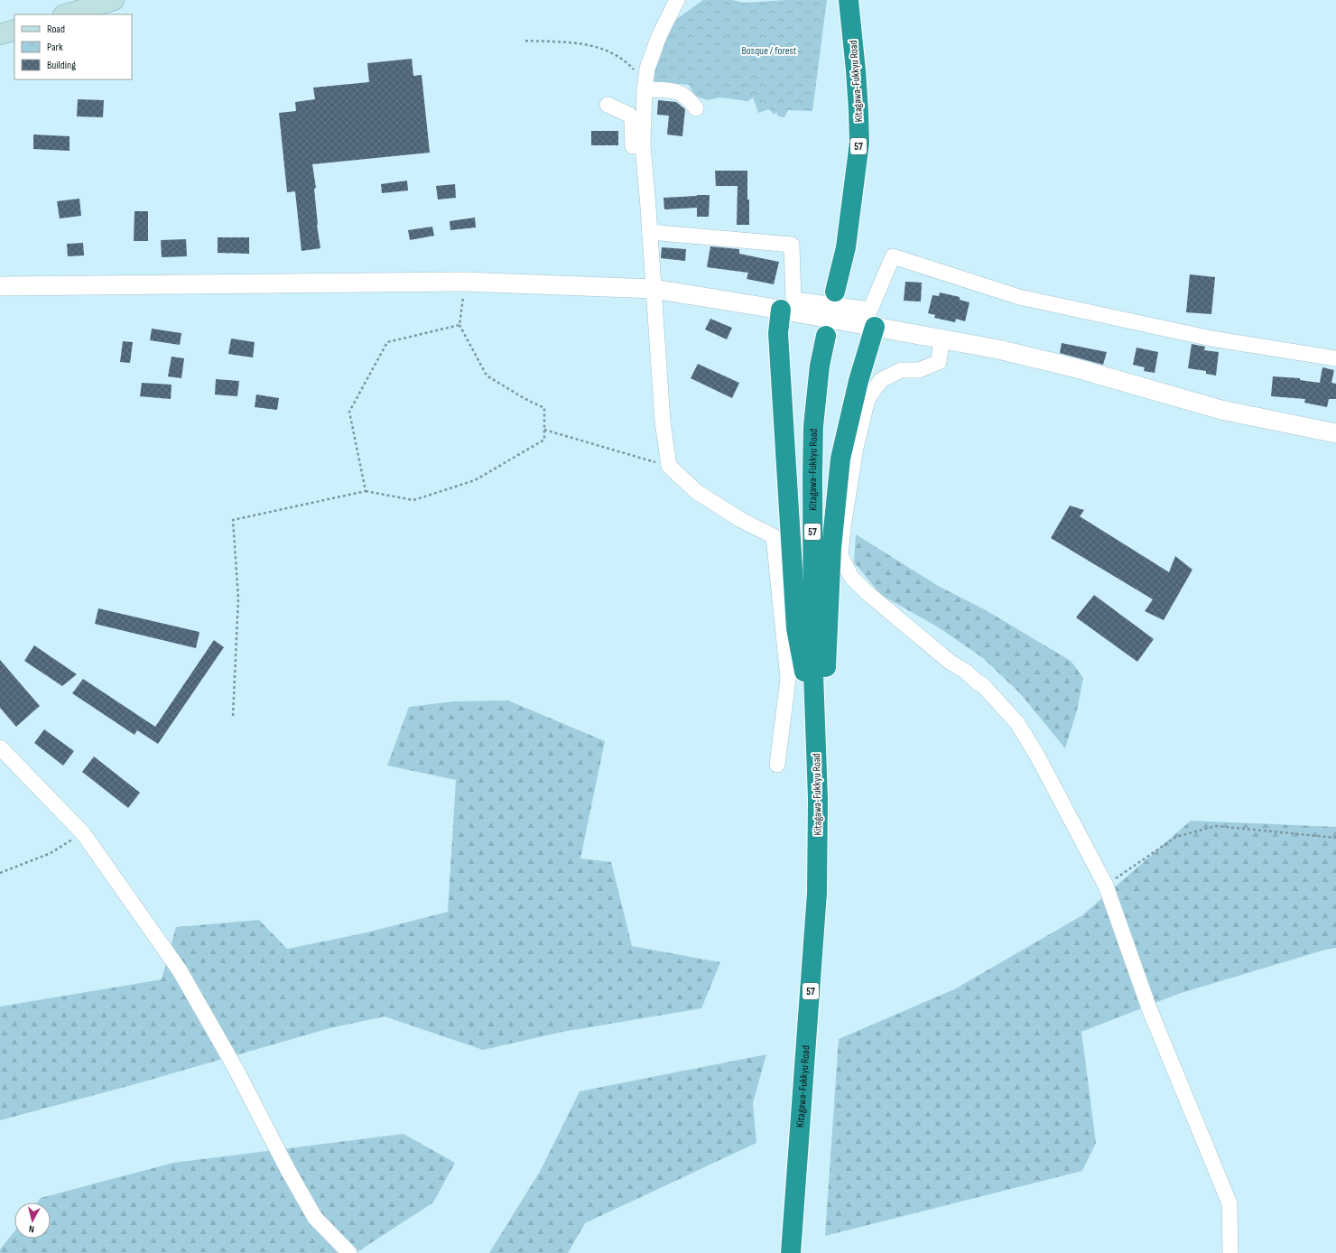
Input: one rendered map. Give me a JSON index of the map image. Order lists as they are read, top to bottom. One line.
{"streets":{"highway":["Kitagawa-Fukkyu Road","57"]},"parks":["Bosque / forest"],"legend":["Road","Park","Building"],"north":"bottom"}
